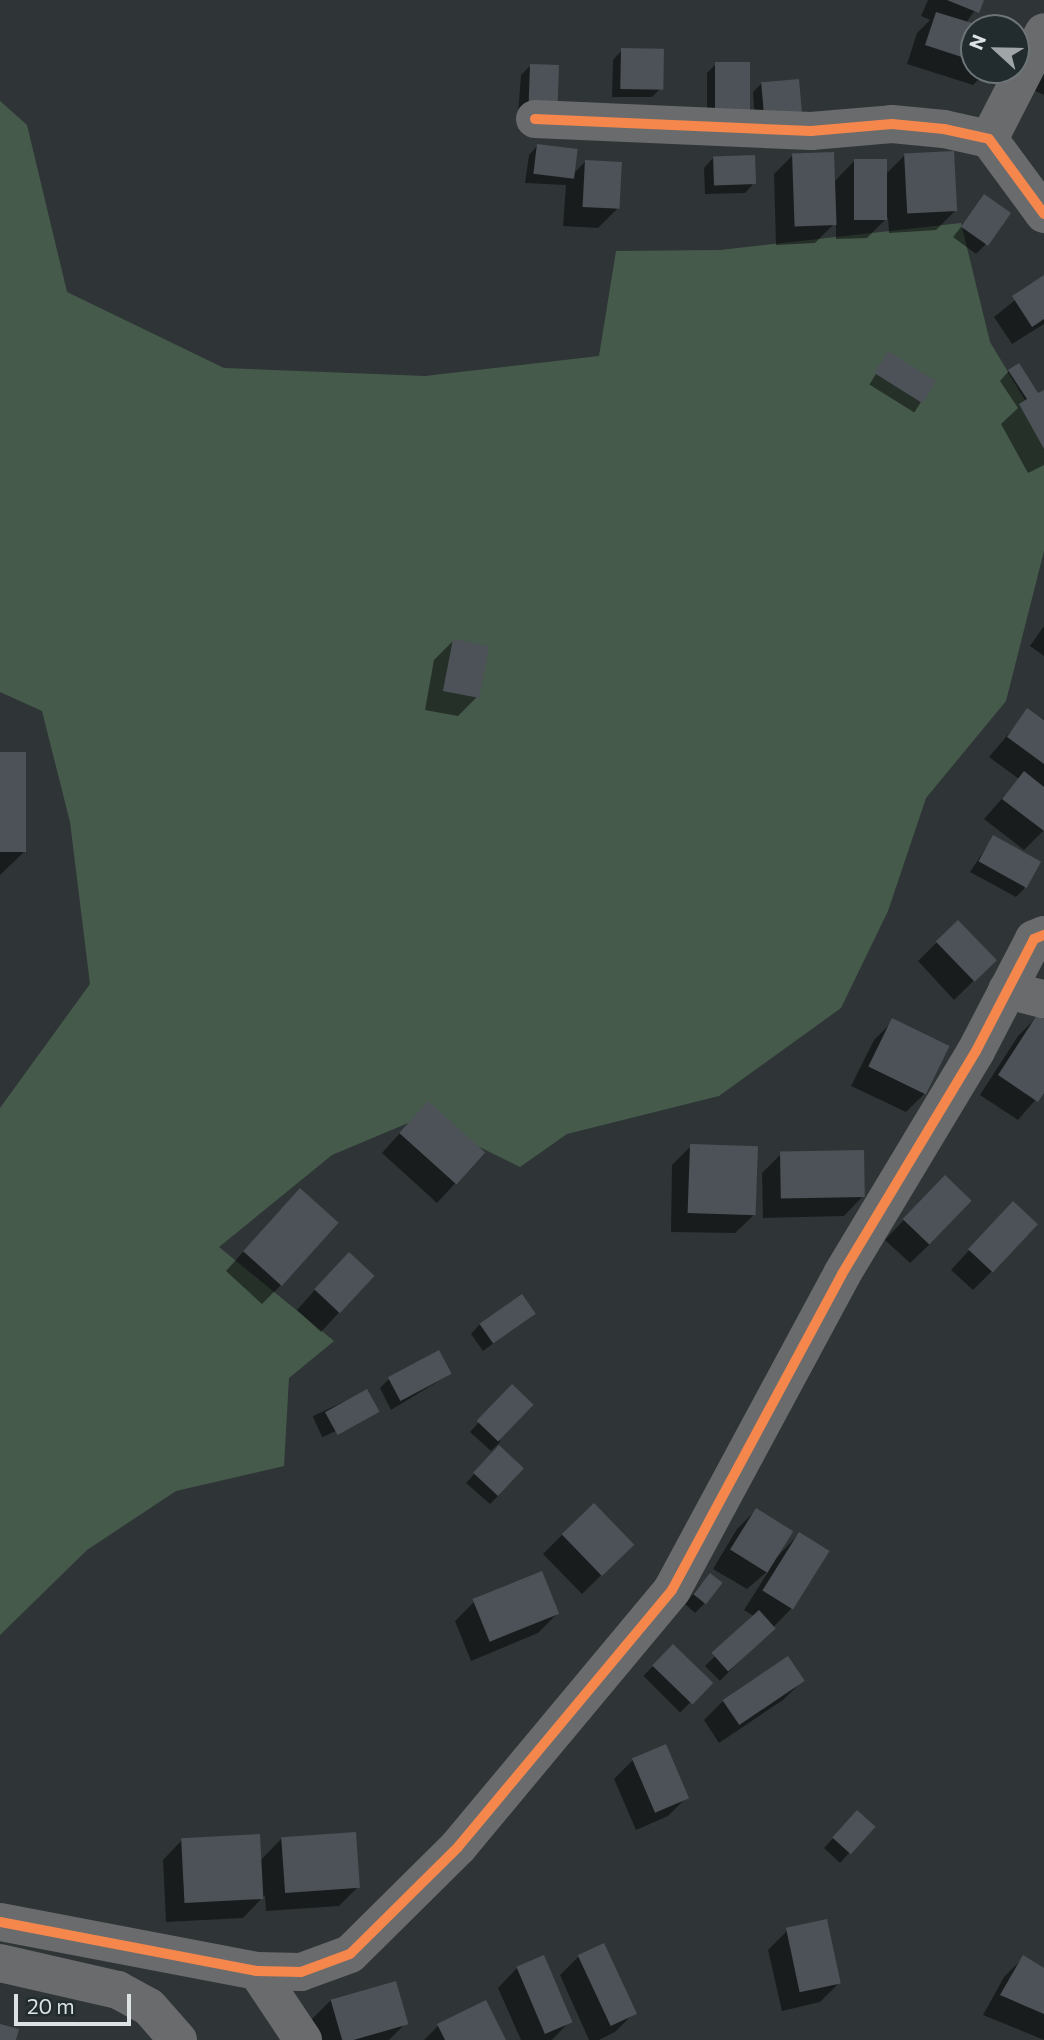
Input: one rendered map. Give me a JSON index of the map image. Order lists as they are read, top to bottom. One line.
{"scale_bar":"20 m","north":"left"}
